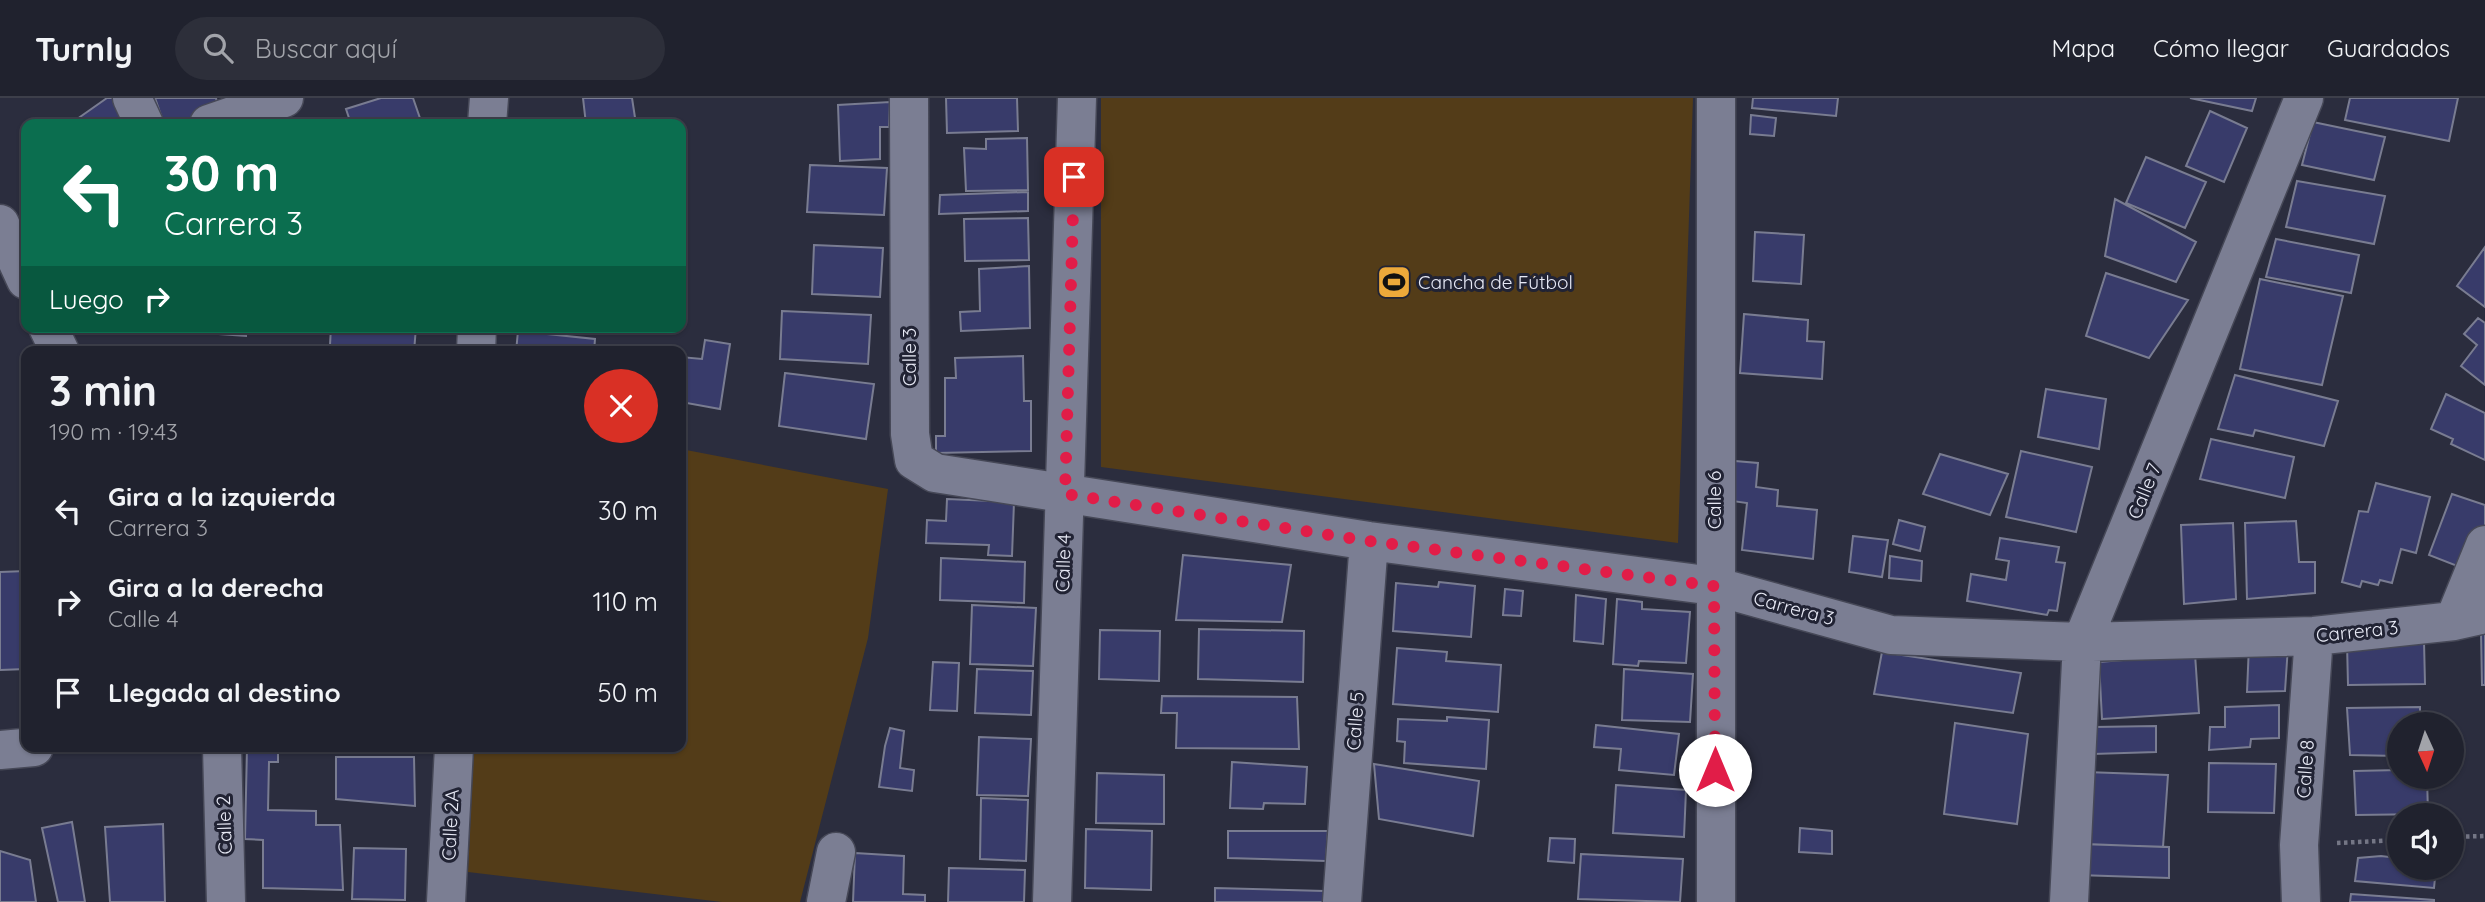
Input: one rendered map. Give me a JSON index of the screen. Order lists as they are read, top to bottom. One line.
{"streets":{"street":["Calle 3","Calle 7","Calle 6","Calle 4","Carrera 3","Calle 5","Calle 8","Calle 2","Calle 2A"]},"crossings":[["Calle 3","Calle 4"],["Calle 3","Carrera 3"],["Calle 7","Carrera 3"],["Calle 6","Carrera 3"],["Calle 4","Carrera 3"],["Carrera 3","Calle 5"],["Carrera 3","Calle 8"]],"places":{"sports":["Cancha de Fútbol"]},"north":"bottom","page":{"header":"Turnly","search":"Buscar aquí","nav":["Mapa","Cómo llegar","Guardados"],"turn":["30 m","Carrera 3"],"then":"Luego","heading":["3 min","190 m · 19:43"],"list":[{"name":"Gira a la izquierda","note":"Carrera 3","value":"30 m"},{"name":"Gira a la derecha","note":"Calle 4","value":"110 m"},{"name":"Llegada al destino","value":"50 m"}]}}
